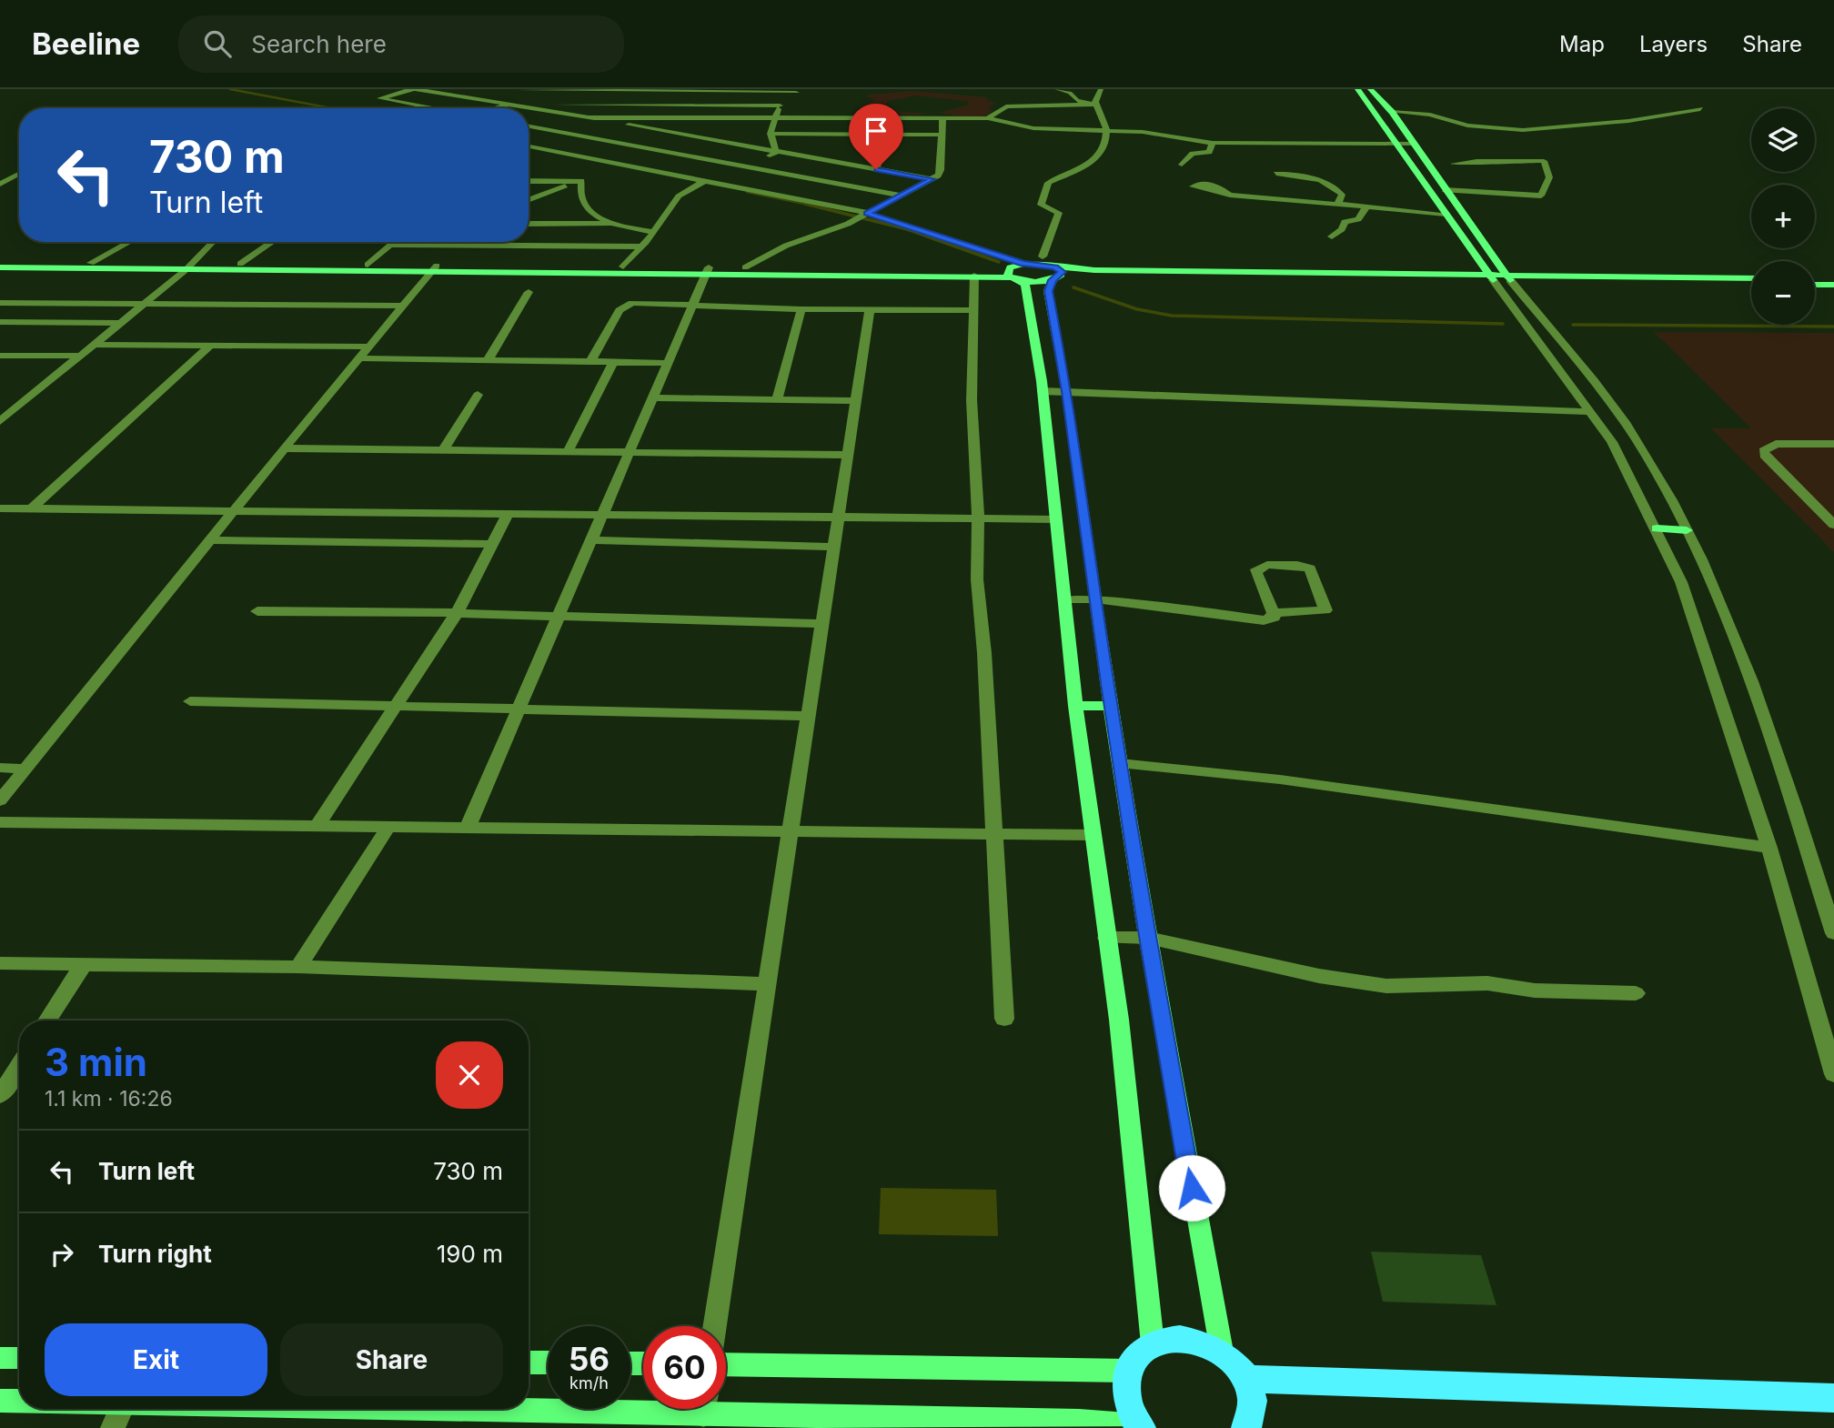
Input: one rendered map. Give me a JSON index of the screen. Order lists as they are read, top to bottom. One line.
{"page":{"header":"Beeline","search":"Search here","nav":["Map","Layers","Share"],"map_buttons":["+","−"],"turn":["730 m","Turn left"],"heading":["3 min","1.1 km · 16:26"],"list":[{"name":"Turn left","value":"730 m"},{"name":"Turn right","value":"190 m"}],"buttons":["Exit","Share"],"speed":"56 km/h","limit":"60"}}
